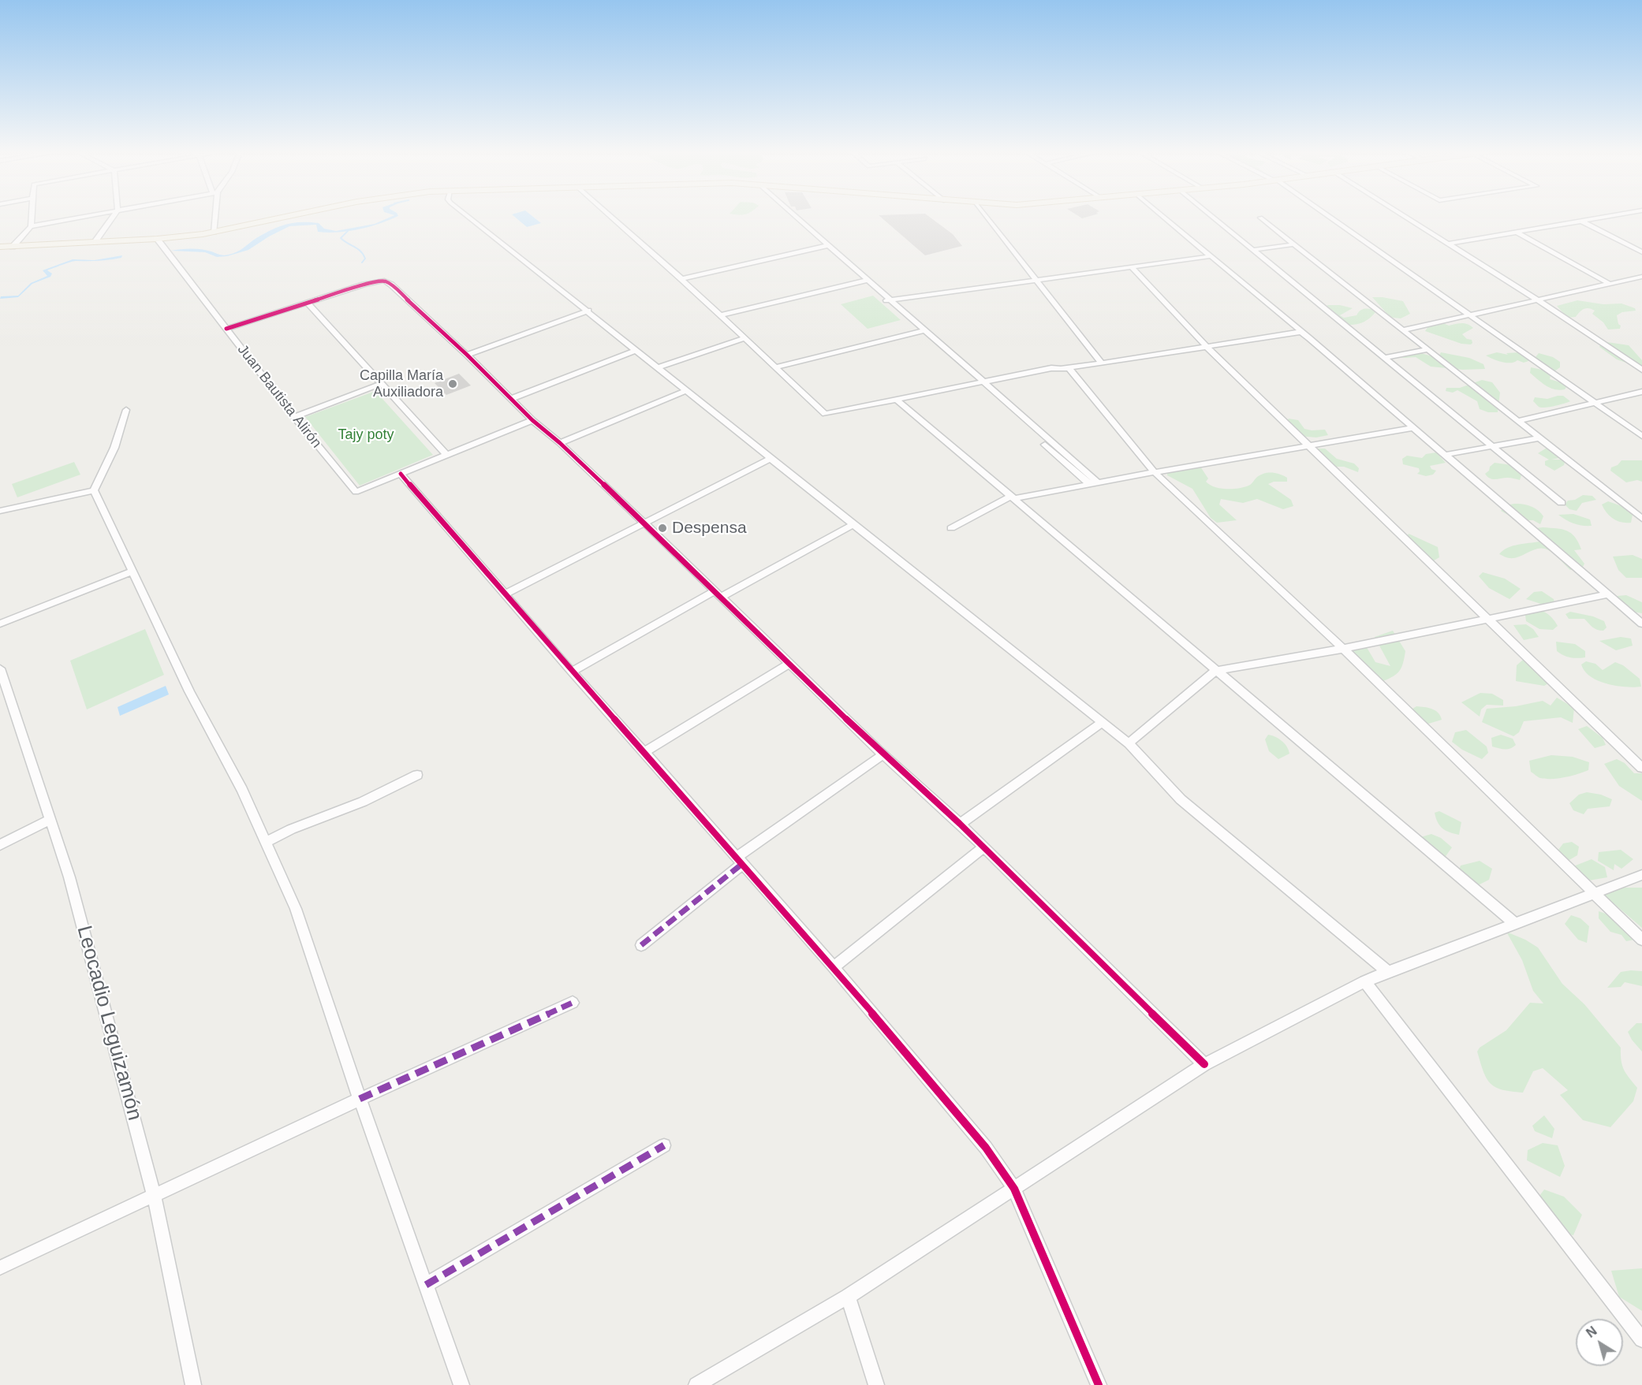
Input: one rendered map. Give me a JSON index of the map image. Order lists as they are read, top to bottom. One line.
{"streets":{"street":["Juan Bautista Alirón","Leocadio Leguizamón"]},"parks":["Tajy poty"],"places":["Capilla María Auxiliadora","Despensa"],"north":"top left"}
